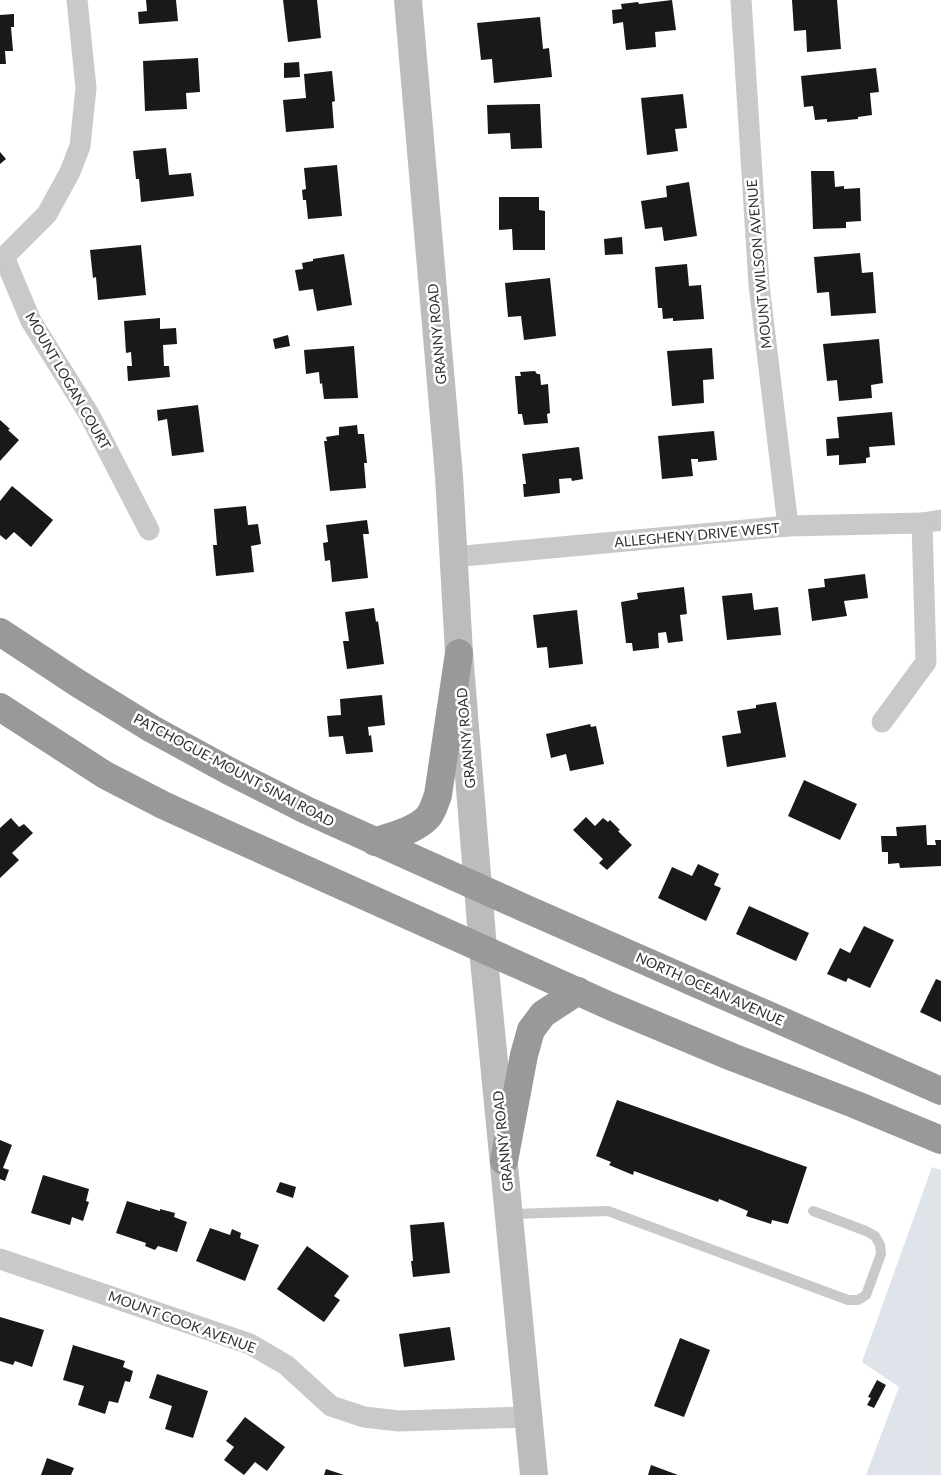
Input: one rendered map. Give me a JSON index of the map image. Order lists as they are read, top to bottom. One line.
{"streets":{"highway":["PATCHOGUE-MOUNT SINAI ROAD","NORTH OCEAN AVENUE"],"street":["MOUNT WILSON AVENUE","GRANNY ROAD","MOUNT LOGAN COURT","ALLEGHENY DRIVE WEST","MOUNT COOK AVENUE"]},"crossings":[["MOUNT WILSON AVENUE","ALLEGHENY DRIVE WEST"],["GRANNY ROAD","ALLEGHENY DRIVE WEST"],["GRANNY ROAD","PATCHOGUE-MOUNT SINAI ROAD"],["GRANNY ROAD","NORTH OCEAN AVENUE"],["GRANNY ROAD","MOUNT COOK AVENUE"],["PATCHOGUE-MOUNT SINAI ROAD","NORTH OCEAN AVENUE"]]}
